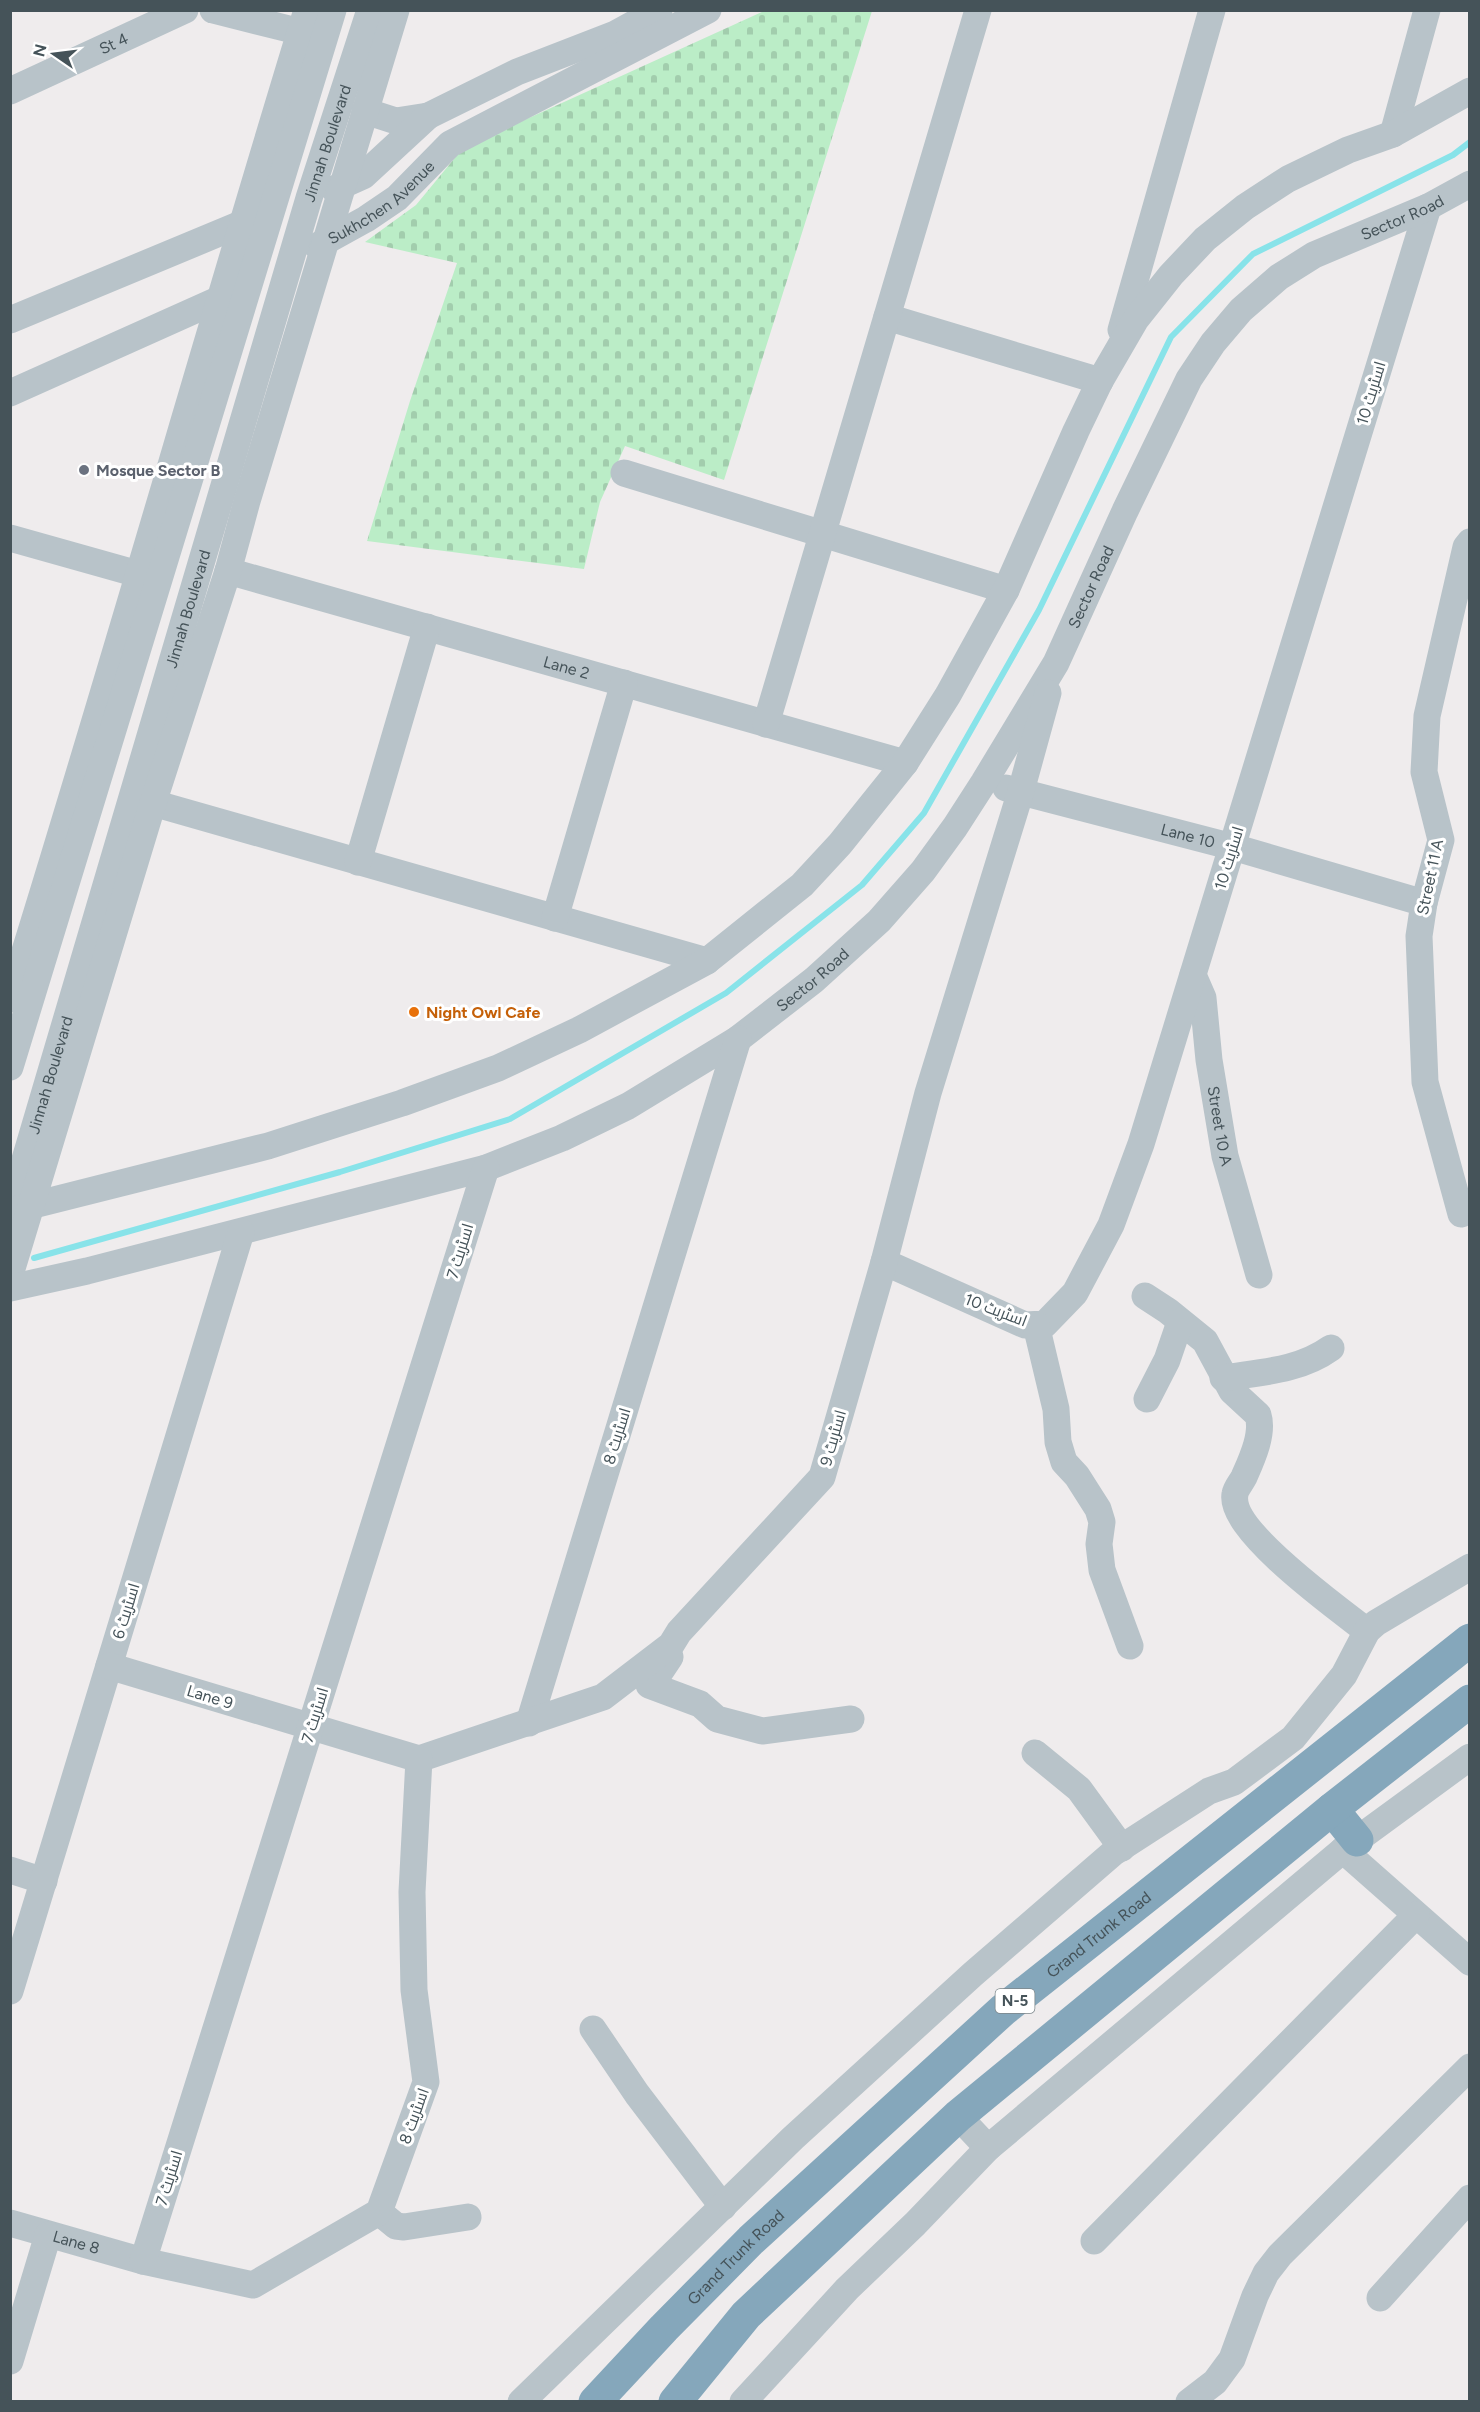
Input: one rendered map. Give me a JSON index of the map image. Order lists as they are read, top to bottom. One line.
{"streets":{"highway":["Grand Trunk Road","N-5"],"street":["St 4","Jinnah Boulevard","Sukhchen Avenue","Sector Road","اسٹریٹ 10","Lane 2","Lane 10","Street 11 A","Street 10 A","اسٹریٹ 7","اسٹریٹ 8","اسٹریٹ 9","اسٹریٹ 6","Lane 9","Lane 8"]},"crossings":[["Jinnah Boulevard","Sukhchen Avenue"],["Sector Road","اسٹریٹ 10"],["Sector Road","Lane 10"],["Sector Road","اسٹریٹ 7"],["Sector Road","اسٹریٹ 8"],["Sector Road","اسٹریٹ 9"],["Sector Road","اسٹریٹ 6"],["اسٹریٹ 10","Lane 10"],["اسٹریٹ 10","Street 10 A"],["اسٹریٹ 10","اسٹریٹ 9"],["Lane 10","Street 11 A"],["Lane 10","اسٹریٹ 9"],["اسٹریٹ 7","Lane 9"],["اسٹریٹ 7","Lane 8"],["اسٹریٹ 8","اسٹریٹ 9"],["اسٹریٹ 6","Lane 9"]],"places":["Mosque Sector B","Night Owl Cafe"],"north":"left"}
